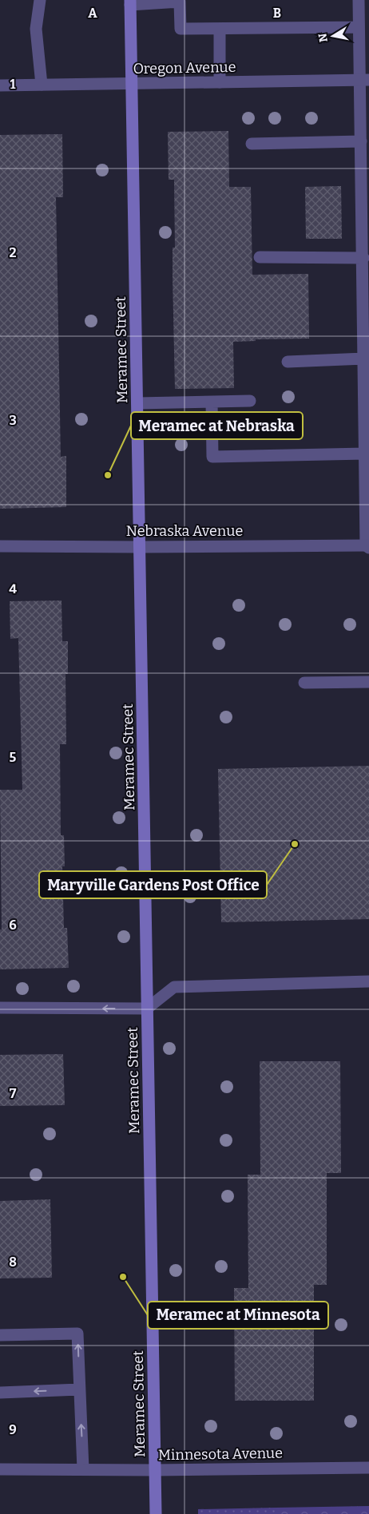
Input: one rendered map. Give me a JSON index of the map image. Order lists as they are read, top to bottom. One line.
{"streets":{"street":["Oregon Avenue","Meramec Street","Nebraska Avenue","Minnesota Avenue"]},"crossings":[["Oregon Avenue","Meramec Street"],["Meramec Street","Nebraska Avenue"],["Meramec Street","Minnesota Avenue"]],"places":["Meramec at Nebraska","Maryville Gardens Post Office","Meramec at Minnesota"],"north":"left","grid":{"columns":["A","B"],"rows":["1","2","3","4","5","6","7","8","9"]}}
